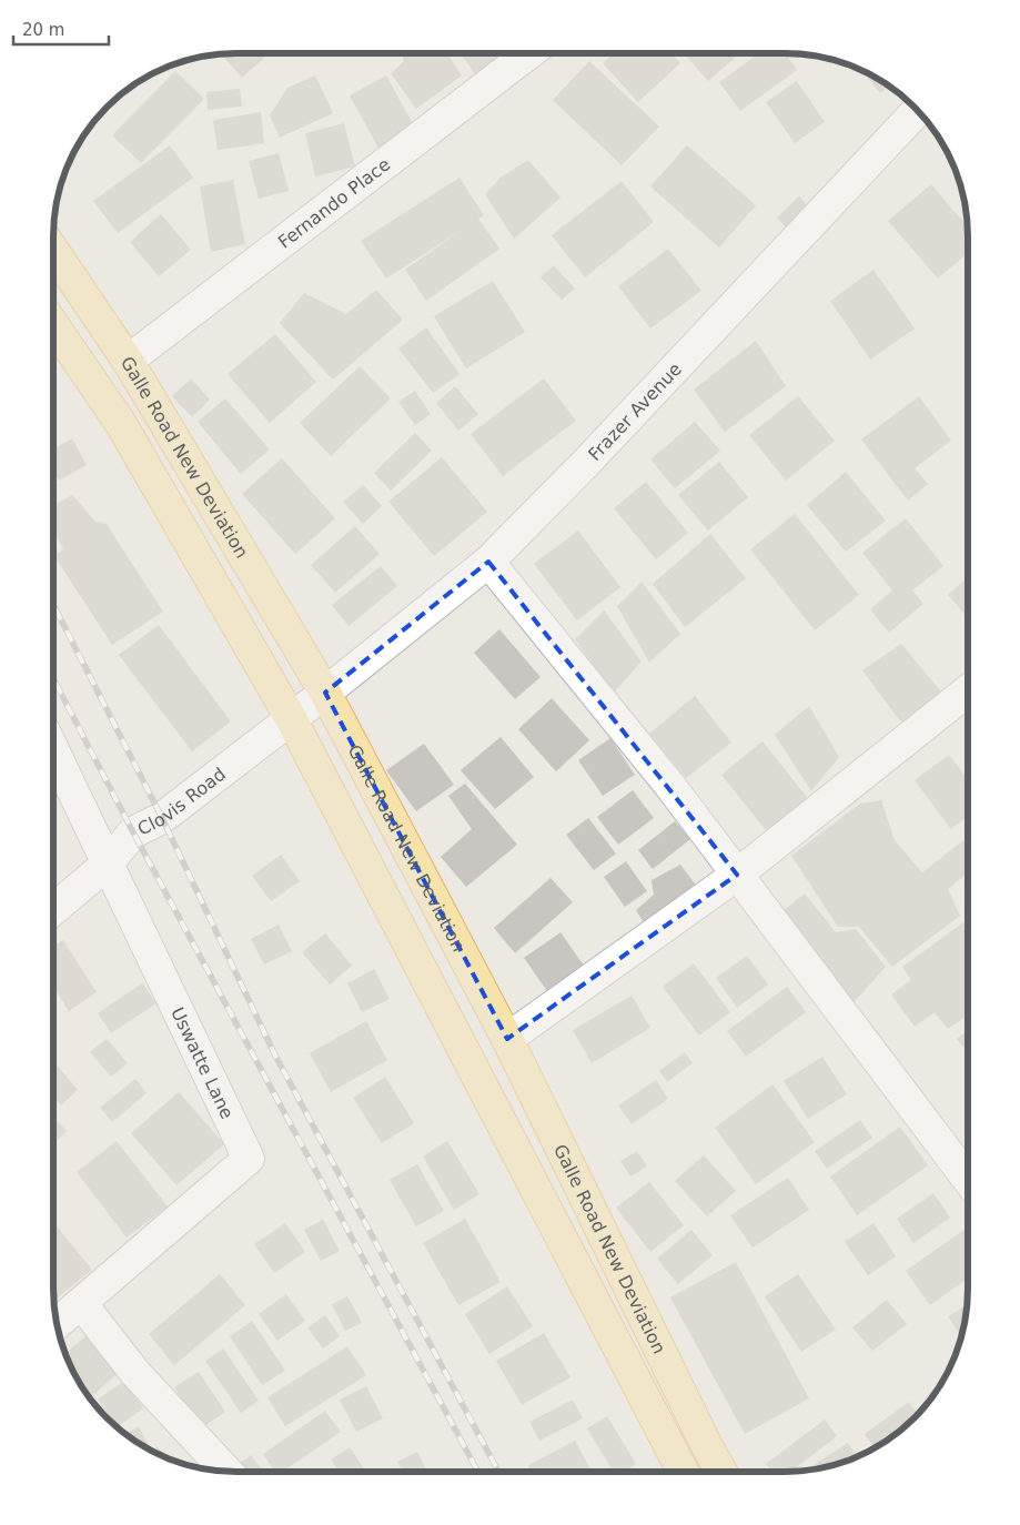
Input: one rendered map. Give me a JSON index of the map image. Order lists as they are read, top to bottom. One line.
{"streets":{"main road":["Galle Road New Deviation"],"street":["Fernando Place","Frazer Avenue","Clovis Road","Uswatte Lane"]},"crossings":[["Fernando Place","Galle Road New Deviation"],["Frazer Avenue","Galle Road New Deviation"],["Frazer Avenue","Clovis Road"],["Galle Road New Deviation","Clovis Road"],["Clovis Road","Uswatte Lane"]],"scale_bar":"20 m"}
